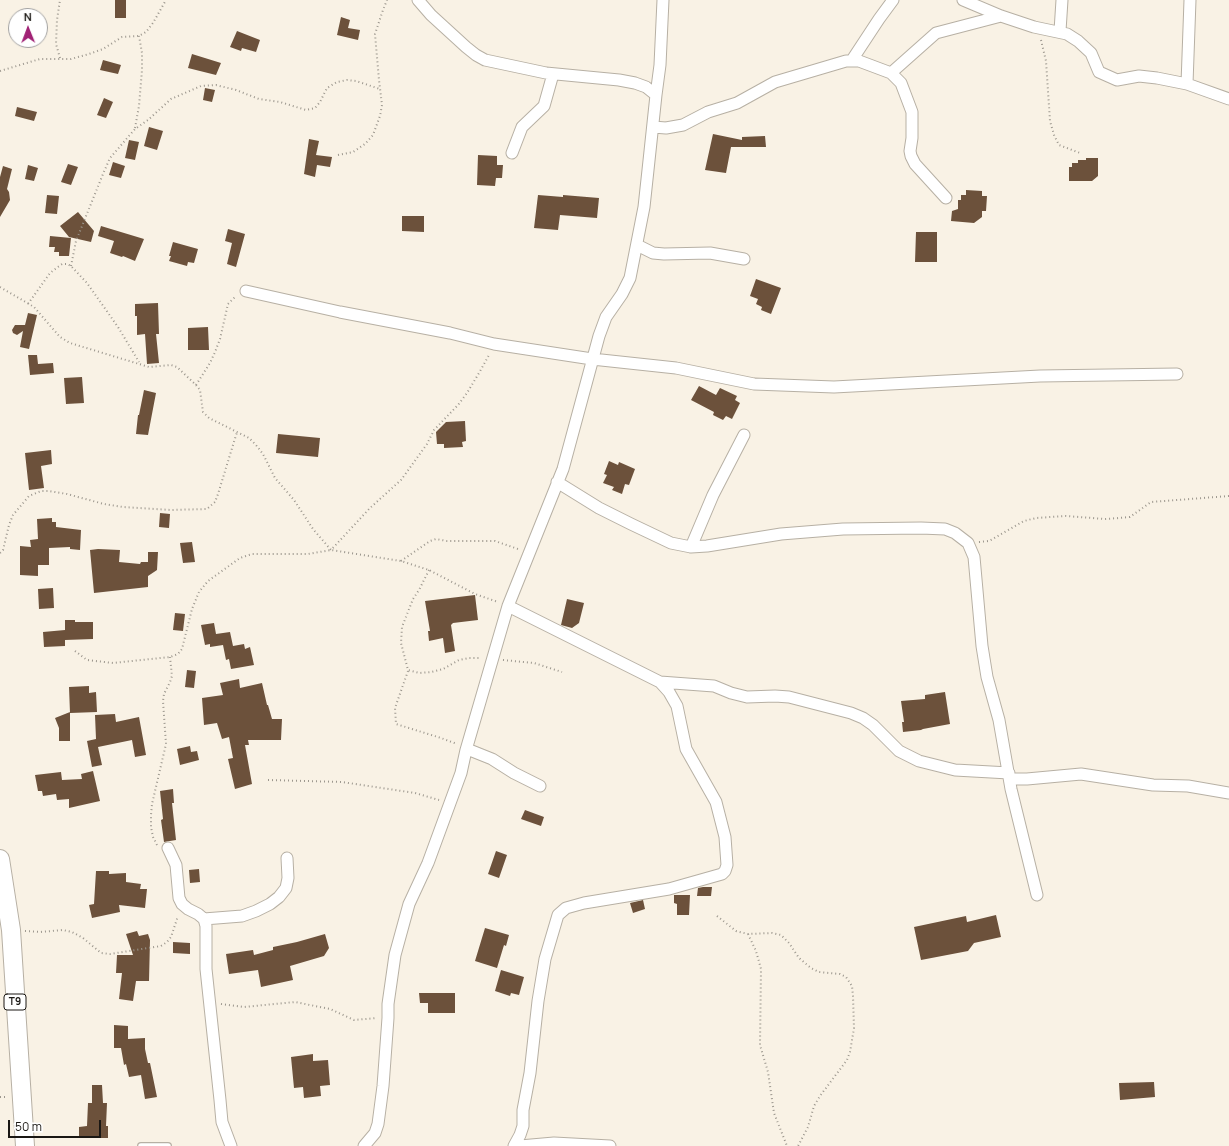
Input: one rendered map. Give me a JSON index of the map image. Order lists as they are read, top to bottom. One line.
{"streets":{"highway":["T9"]},"scale_bar":"50 m","north":"top"}
